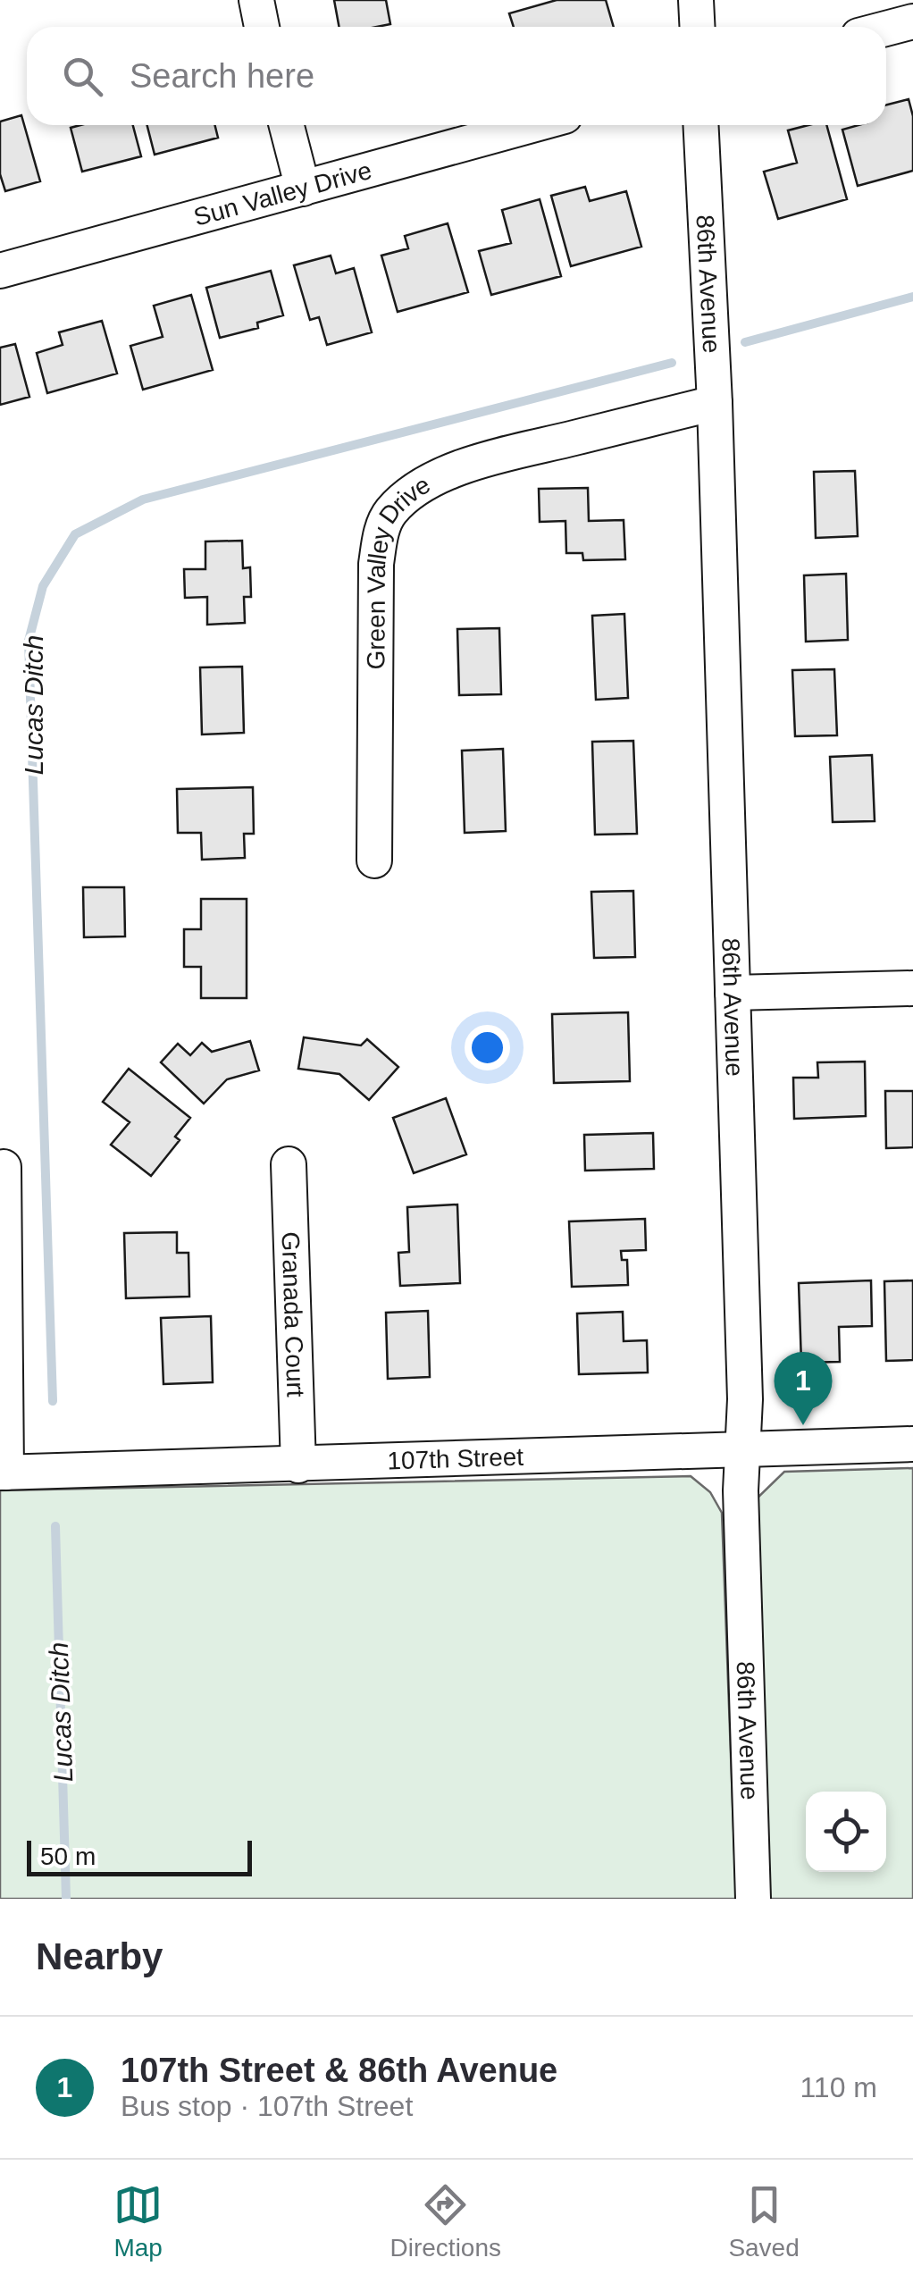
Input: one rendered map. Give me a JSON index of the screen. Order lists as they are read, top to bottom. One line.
{"streets":{"street":["Sun Valley Drive","86th Avenue","Green Valley Drive","Granada Court","107th Street"]},"crossings":[["86th Avenue","Green Valley Drive"],["86th Avenue","107th Street"],["Granada Court","107th Street"]],"water":["Lucas Ditch"],"scale_bar":"50 m","page":{"search":"Search here","pins":"1","scale":"50 m","heading":"Nearby","list":[{"mark":"1","name":"107th Street & 86th Avenue","note":"Bus stop · 107th Street","value":"110 m"}],"nav":["Map","Directions","Saved"]}}
